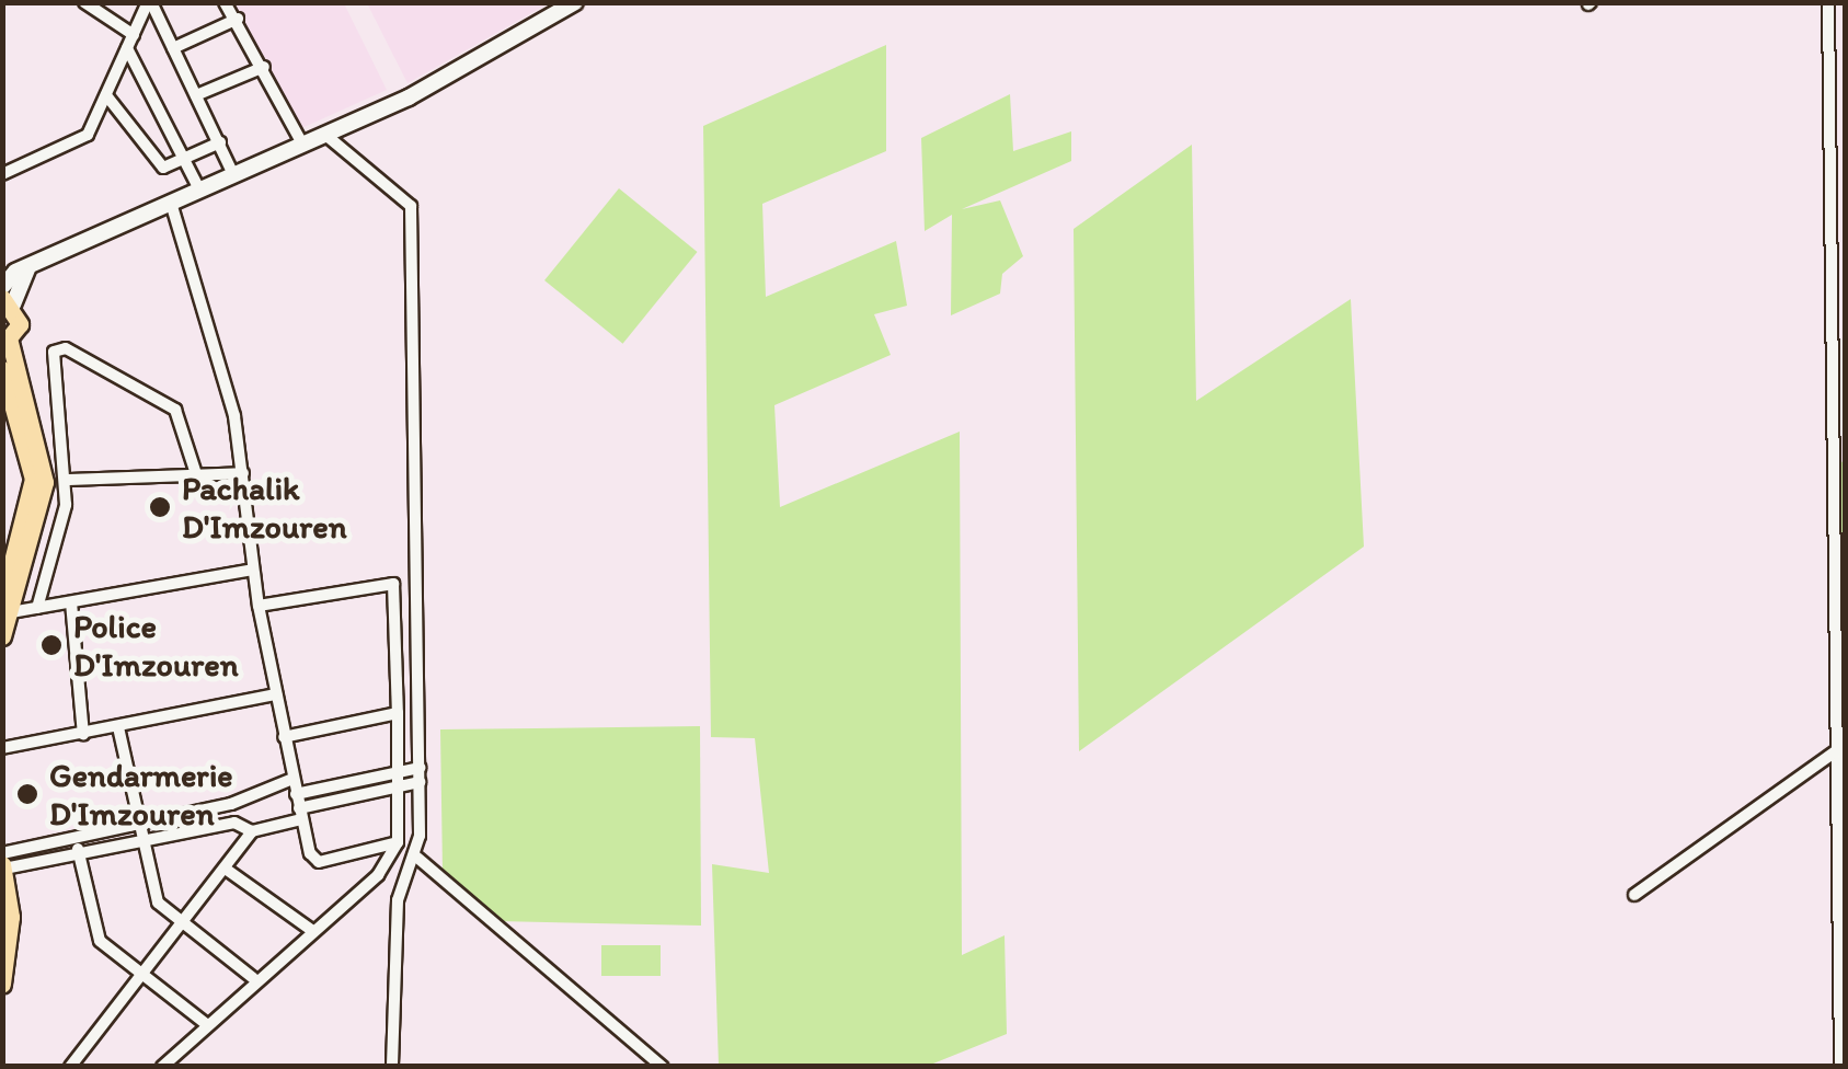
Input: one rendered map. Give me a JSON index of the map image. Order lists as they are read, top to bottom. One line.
{"places":["Pachalik D'Imzouren","Police D'Imzouren","Gendarmerie D'Imzouren"]}
